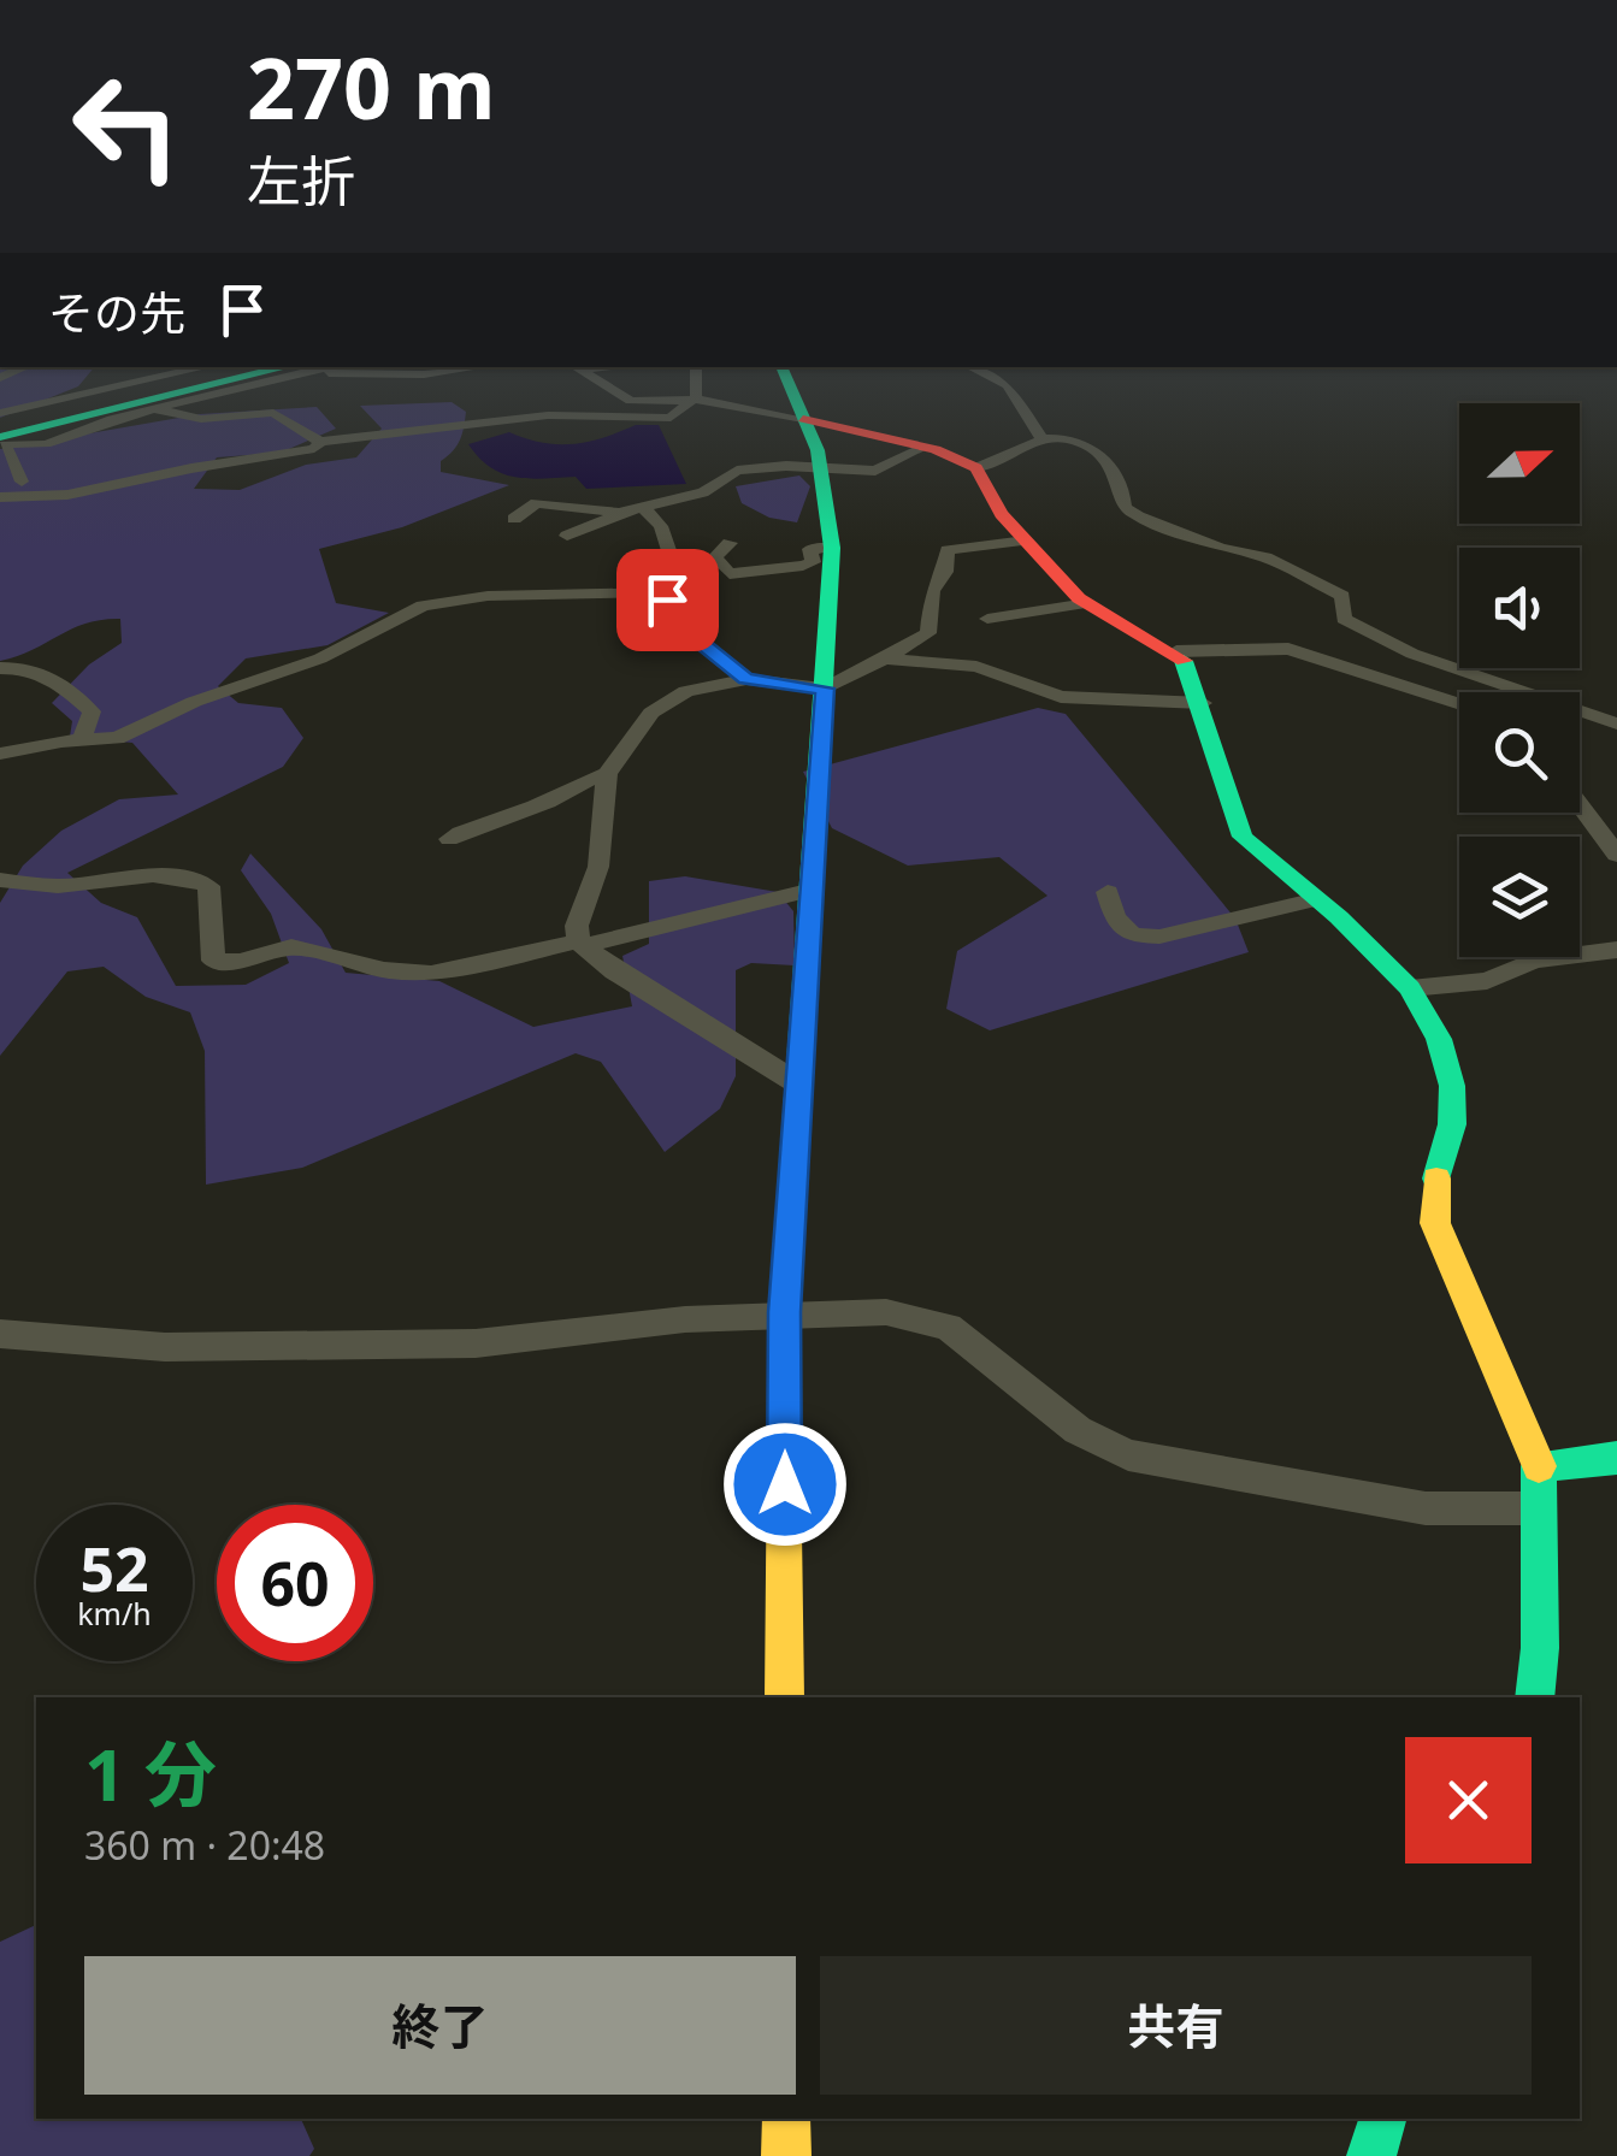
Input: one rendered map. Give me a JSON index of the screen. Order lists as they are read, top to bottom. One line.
{"north":"right","page":{"turn":["270 m","左折"],"then":"その先","speed":"52 km/h","limit":"60","heading":["1 分","360 m · 20:48"],"buttons":["終了","共有"]}}
